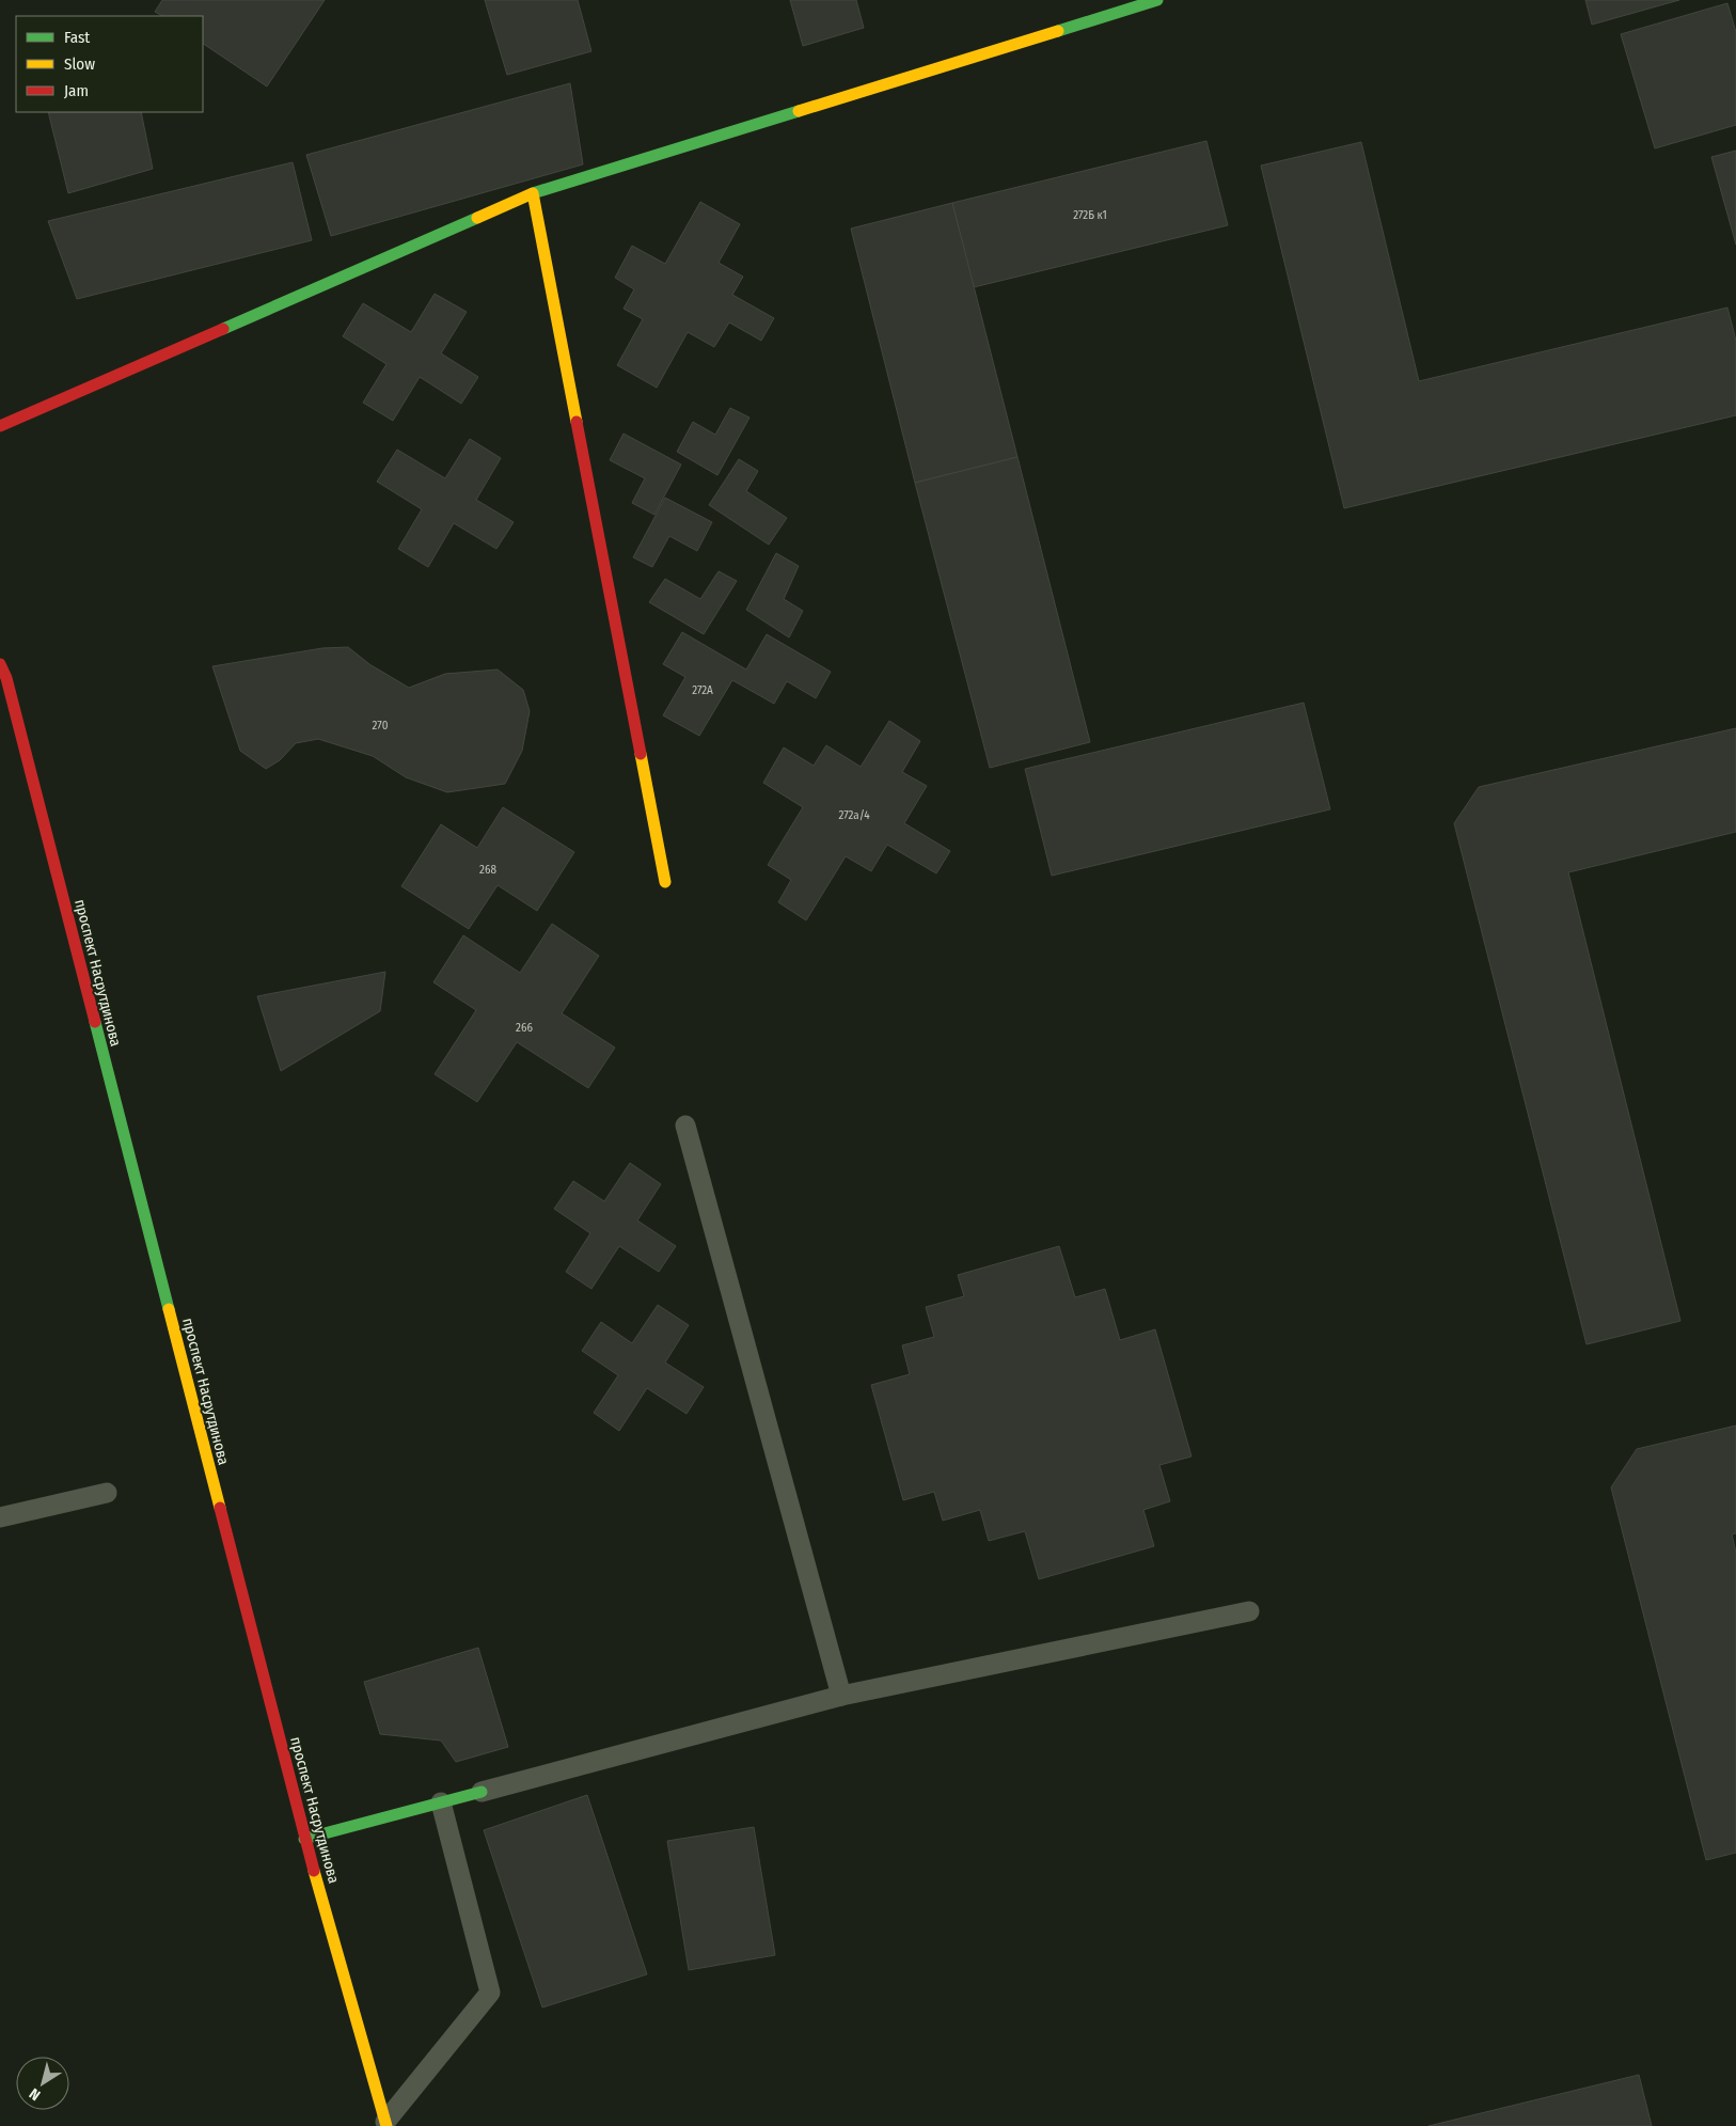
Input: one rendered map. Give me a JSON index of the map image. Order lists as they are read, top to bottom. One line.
{"streets":{"street":["проспект Насрутдинова"]},"house_numbers":["272Б к1","272А","270","272а/4","268","266"],"legend":["Fast","Slow","Jam"],"north":"bottom left"}
